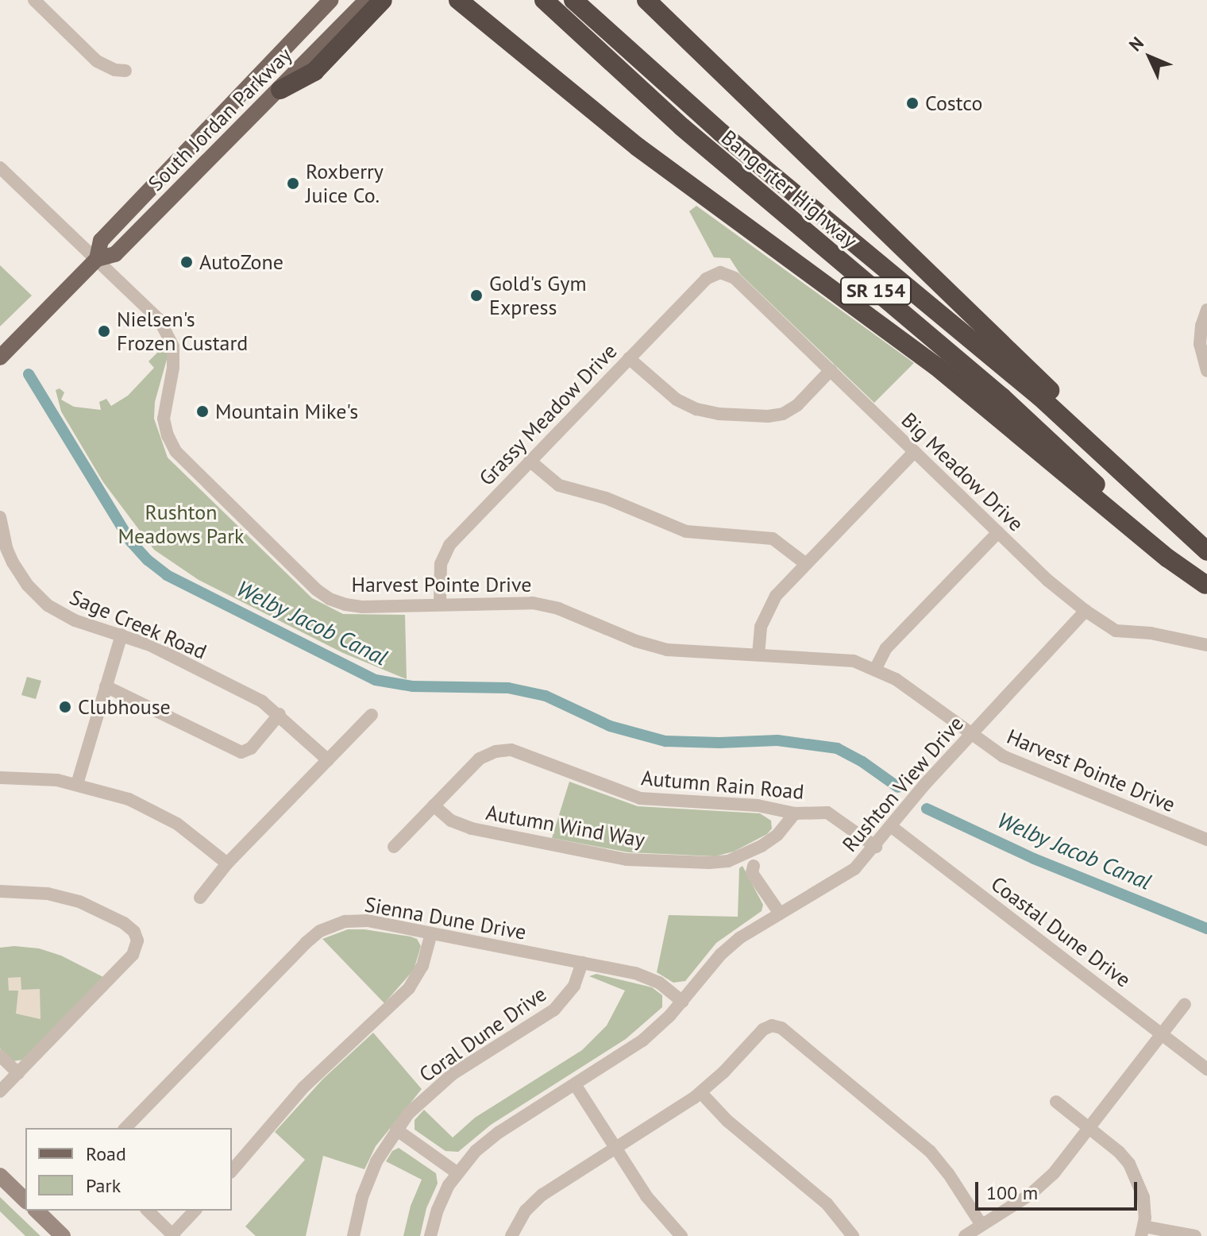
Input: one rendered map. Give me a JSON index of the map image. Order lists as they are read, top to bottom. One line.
{"streets":{"highway":["Bangerter Highway","SR 154"],"main road":["South Jordan Parkway"],"street":["Grassy Meadow Drive","Big Meadow Drive","Harvest Pointe Drive","Sage Creek Road","Rushton View Drive","Autumn Rain Road","Autumn Wind Way","Sienna Dune Drive","Coastal Dune Drive","Coral Dune Drive"]},"crossings":[["South Jordan Parkway","Harvest Pointe Drive"],["Grassy Meadow Drive","Big Meadow Drive"],["Grassy Meadow Drive","Harvest Pointe Drive"],["Big Meadow Drive","Rushton View Drive"],["Harvest Pointe Drive","Rushton View Drive"],["Rushton View Drive","Autumn Rain Road"],["Rushton View Drive","Sienna Dune Drive"],["Rushton View Drive","Coastal Dune Drive"],["Autumn Rain Road","Autumn Wind Way"],["Sienna Dune Drive","Coral Dune Drive"]],"water":["Welby Jacob Canal"],"parks":["Rushton Meadows Park"],"places":["Costco","Roxberry Juice Co.","AutoZone","Gold's Gym Express","Nielsen's Frozen Custard","Mountain Mike's","Clubhouse"],"legend":["Road","Park"],"scale_bar":"100 m","north":"top left"}
